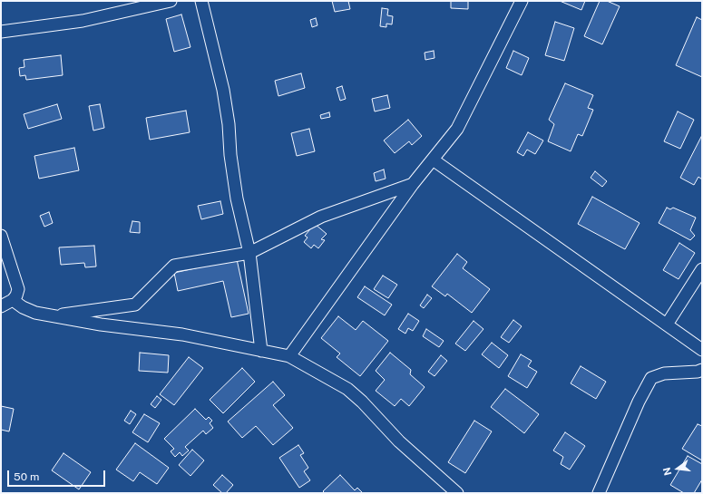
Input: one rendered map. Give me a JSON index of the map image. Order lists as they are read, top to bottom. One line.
{"scale_bar":"50 m","north":"left"}
